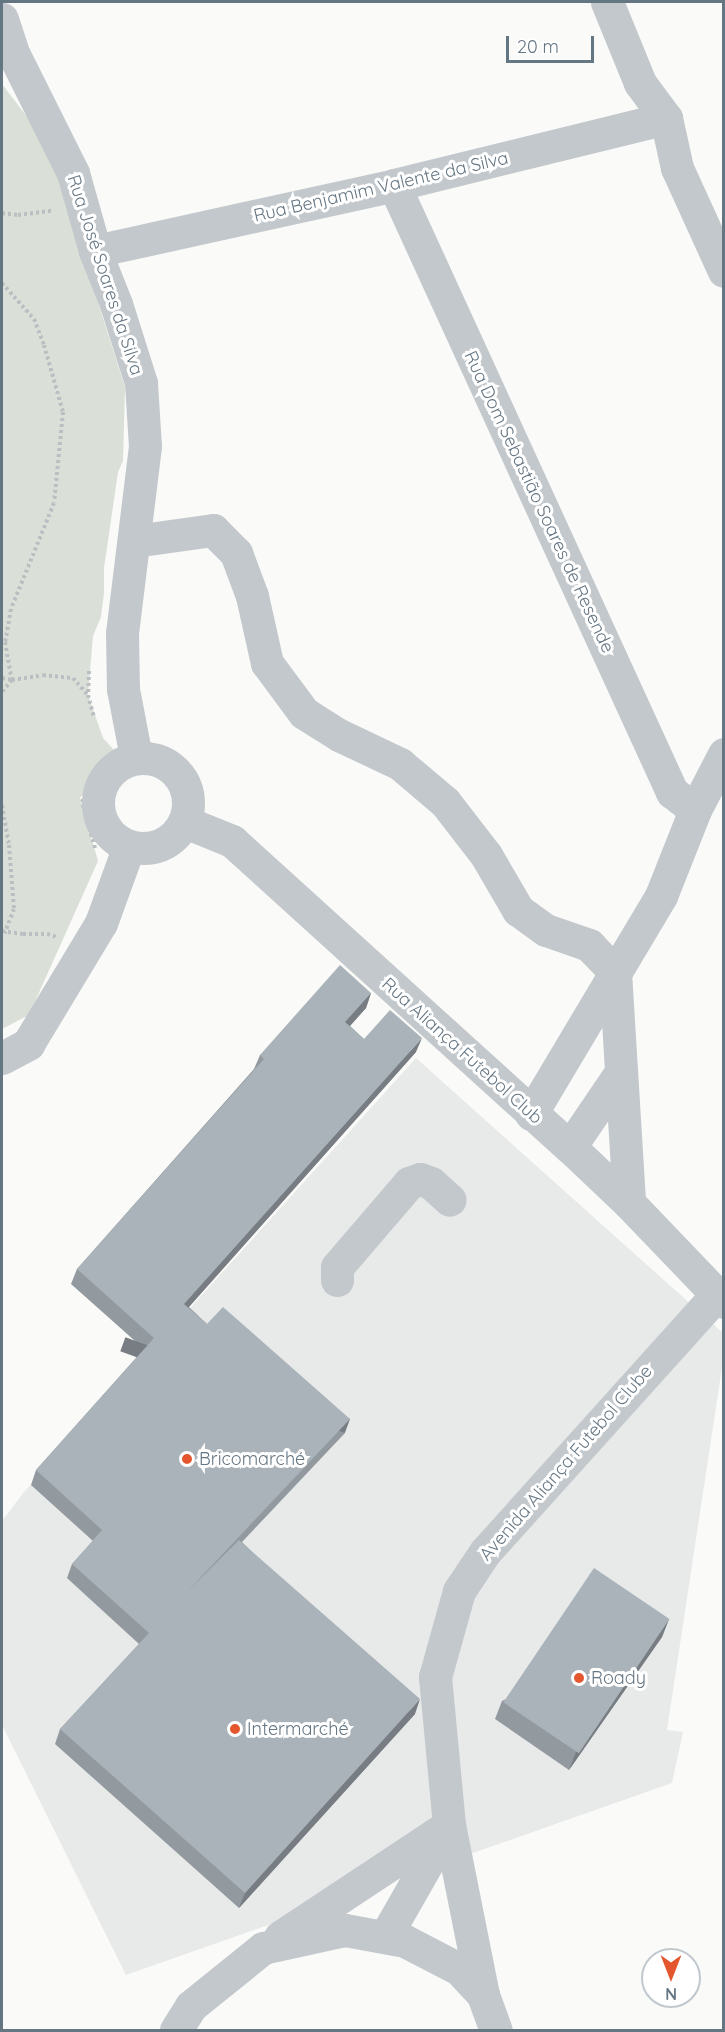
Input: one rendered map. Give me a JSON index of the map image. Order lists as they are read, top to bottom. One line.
{"streets":{"street":["Rua Benjamim Valente da Silva","Rua José Soares da Silva","Rua Dom Sebastião Soares de Resende","Rua Aliança Futebol Club","Avenida Aliança Futebol Clube"]},"crossings":[["Rua Benjamim Valente da Silva","Rua José Soares da Silva"],["Rua Benjamim Valente da Silva","Rua Dom Sebastião Soares de Resende"],["Rua José Soares da Silva","Rua Aliança Futebol Club"],["Rua Aliança Futebol Club","Avenida Aliança Futebol Clube"]],"places":["Bricomarché","Roady","Intermarché"],"scale_bar":"20 m","north":"bottom"}
